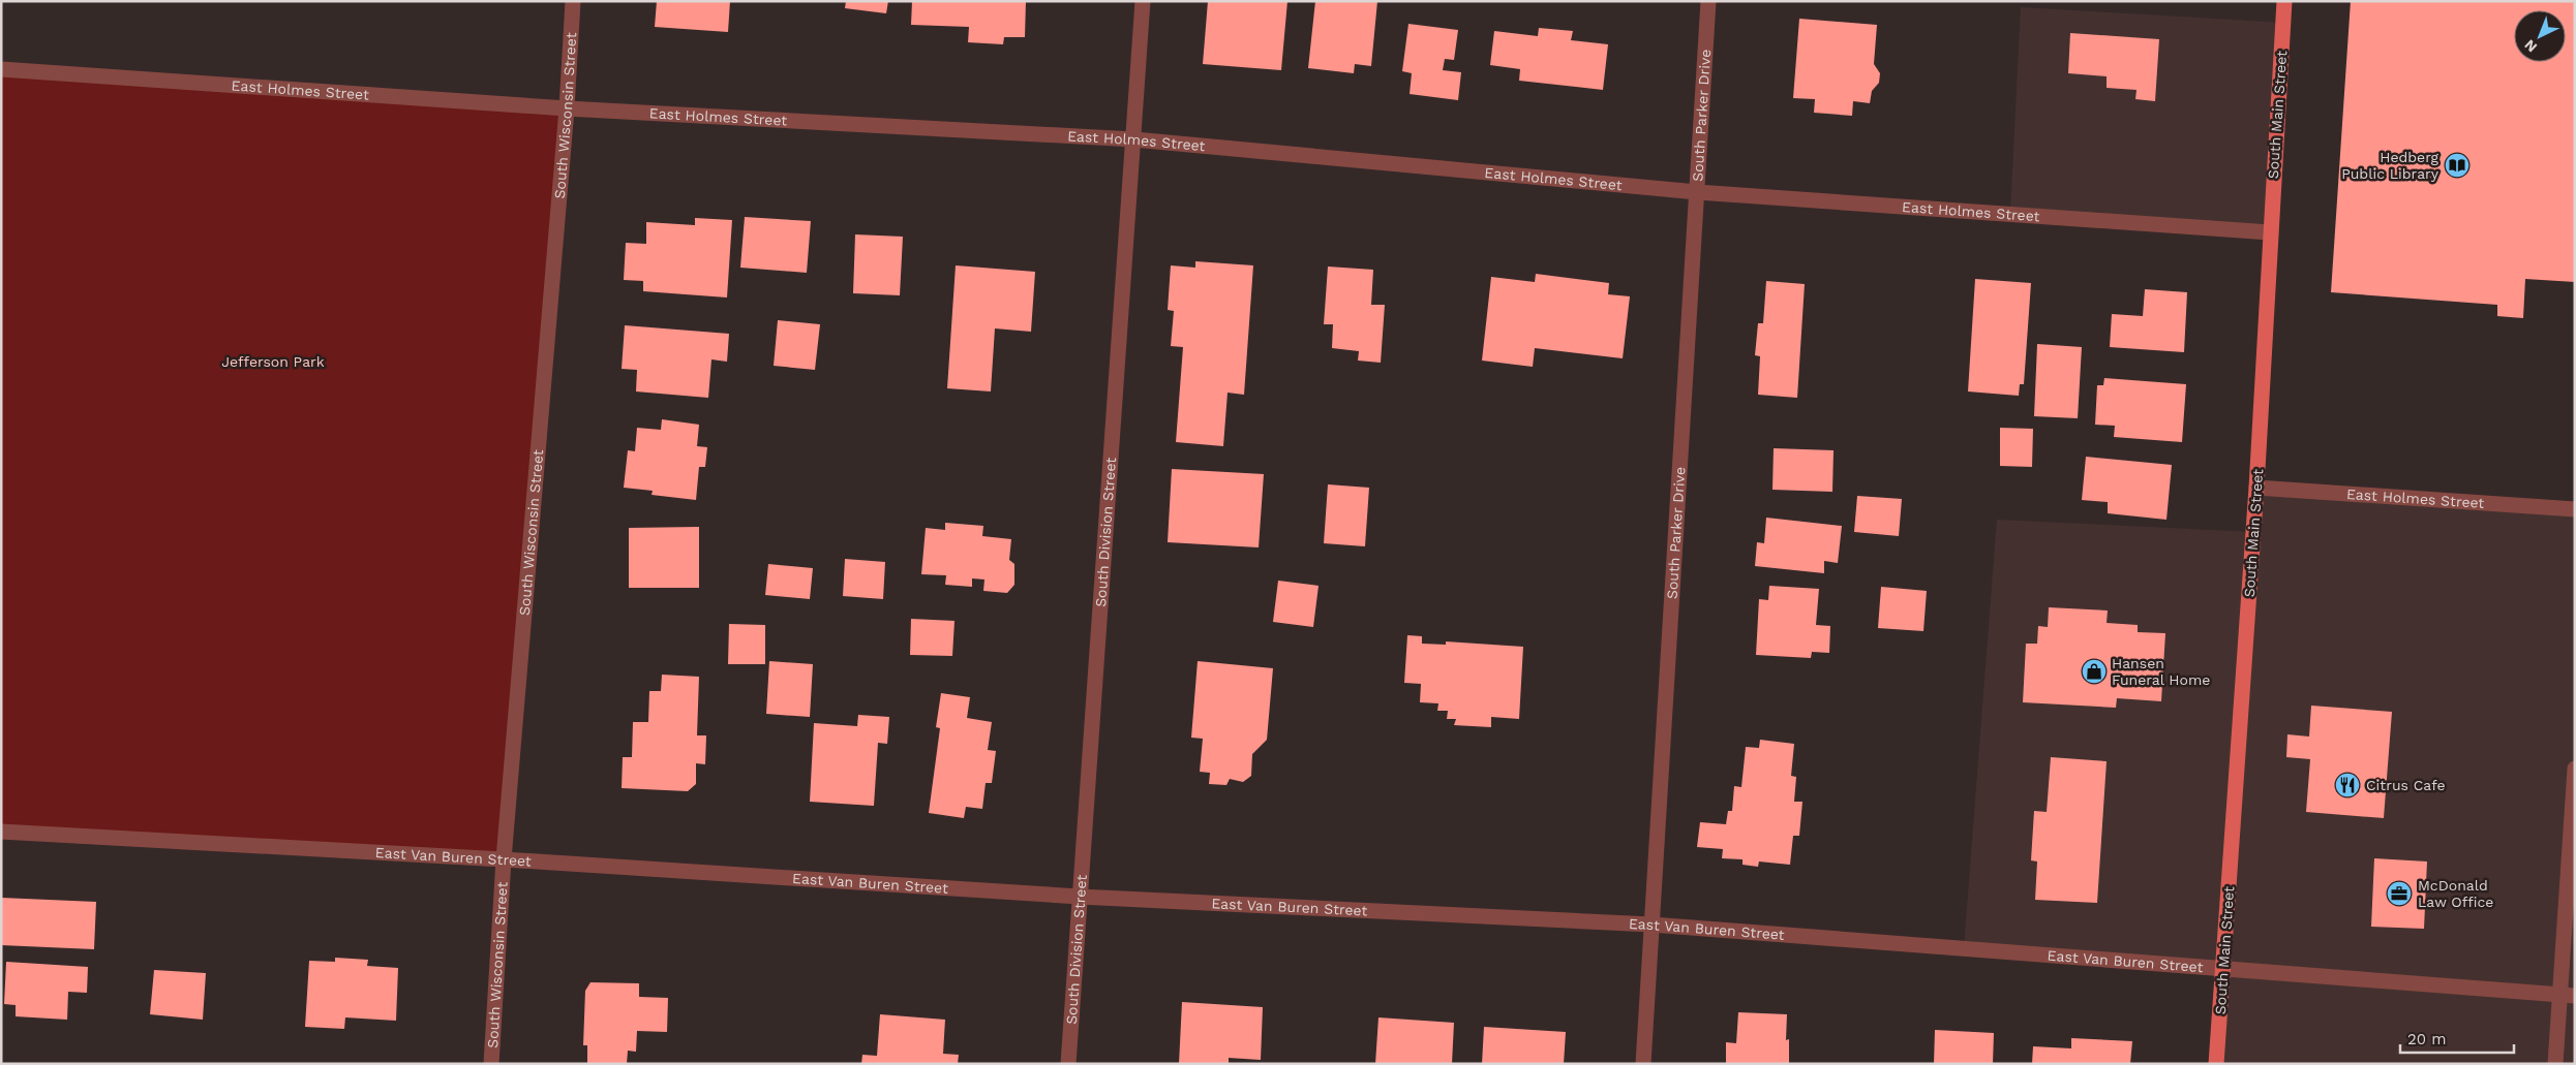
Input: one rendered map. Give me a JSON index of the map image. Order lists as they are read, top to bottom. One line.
{"streets":{"main road":["South Main Street"],"street":["East Holmes Street","South Parker Drive","South Wisconsin Street","South Division Street","East Van Buren Street"]},"crossings":[["East Holmes Street","South Parker Drive"],["East Holmes Street","South Main Street"],["East Holmes Street","South Wisconsin Street"],["East Holmes Street","South Division Street"],["South Parker Drive","East Van Buren Street"],["South Main Street","East Van Buren Street"],["South Wisconsin Street","East Van Buren Street"],["South Division Street","East Van Buren Street"]],"parks":["Jefferson Park"],"places":{"library":["Hedberg Public Library"],"shop":["Hansen Funeral Home"],"restaurant":["Citrus Cafe"],"office":["McDonald Law Office"]},"scale_bar":"20 m","north":"bottom left"}
